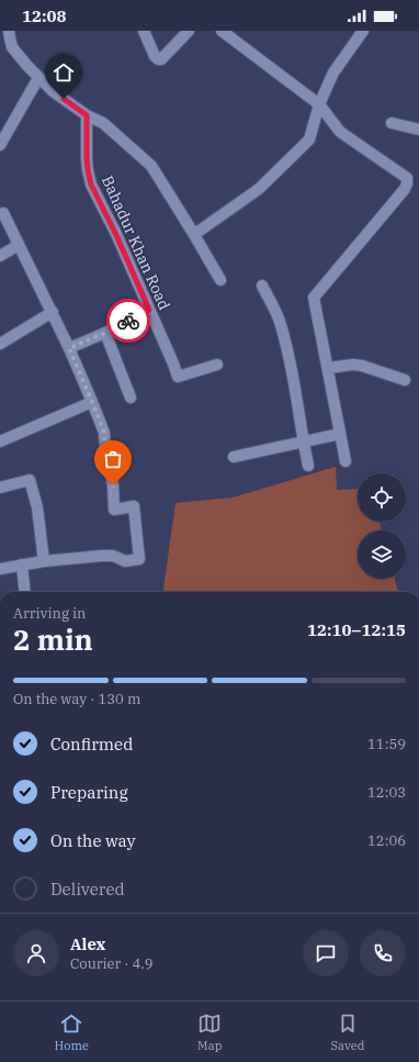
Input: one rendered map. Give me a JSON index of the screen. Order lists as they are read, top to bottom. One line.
{"streets":{"street":["Bahadur Khan Road"]},"page":{"status":"12:08","heading":["2 min","Arriving in","12:10–12:15"],"panel":["Alex","Courier · 4.9"],"bar":"On the way · 130 m","list":[["Confirmed","11:59"],["Preparing","12:03"],["On the way","12:06"],"Delivered"],"tabs":["Home","Map","Saved"]}}
